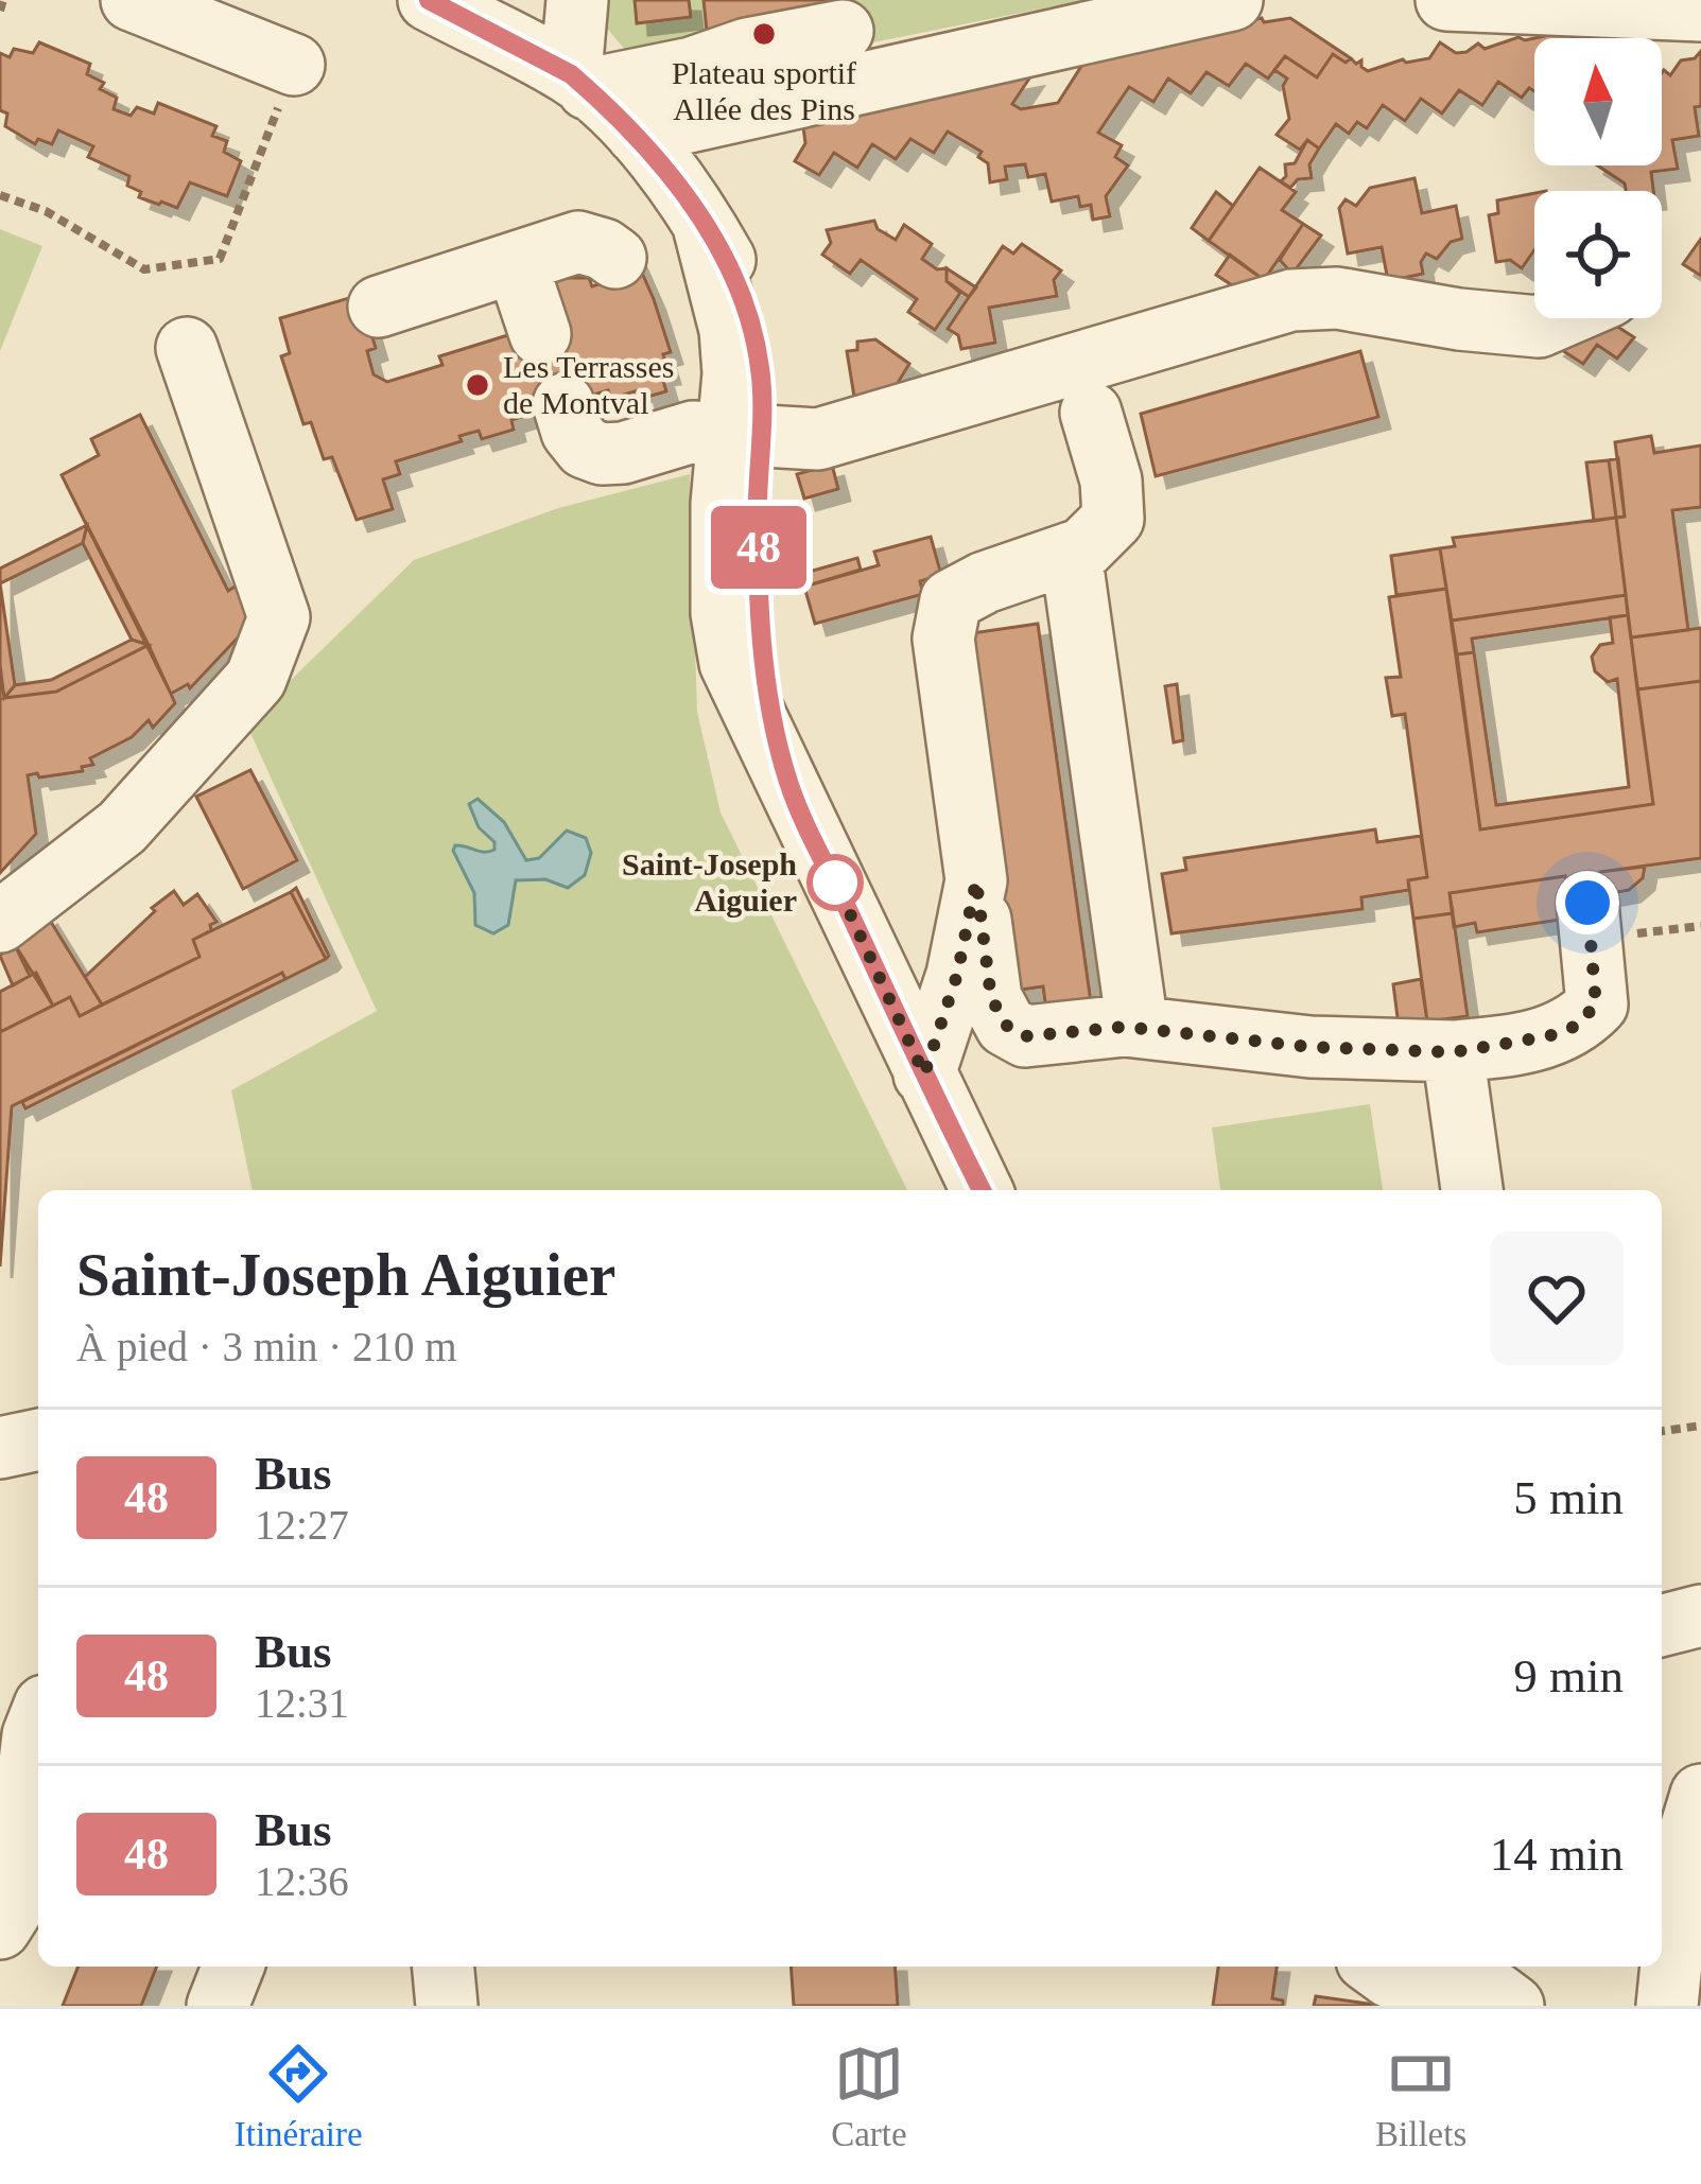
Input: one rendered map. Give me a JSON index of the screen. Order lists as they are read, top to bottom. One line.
{"places":["Plateau sportif Allée des Pins","Les Terrasses de Montval","Saint-Joseph Aiguier"],"lines":["bus line 48"],"north":"top","page":{"on_map":"48","heading":["Saint-Joseph Aiguier","À pied · 3 min · 210 m"],"list":[{"mark":"48","name":"Bus","note":"12:27","value":"5 min"},{"mark":"48","name":"Bus","note":"12:31","value":"9 min"},{"mark":"48","name":"Bus","note":"12:36","value":"14 min"}],"tabs":["Itinéraire","Carte","Billets"]}}
